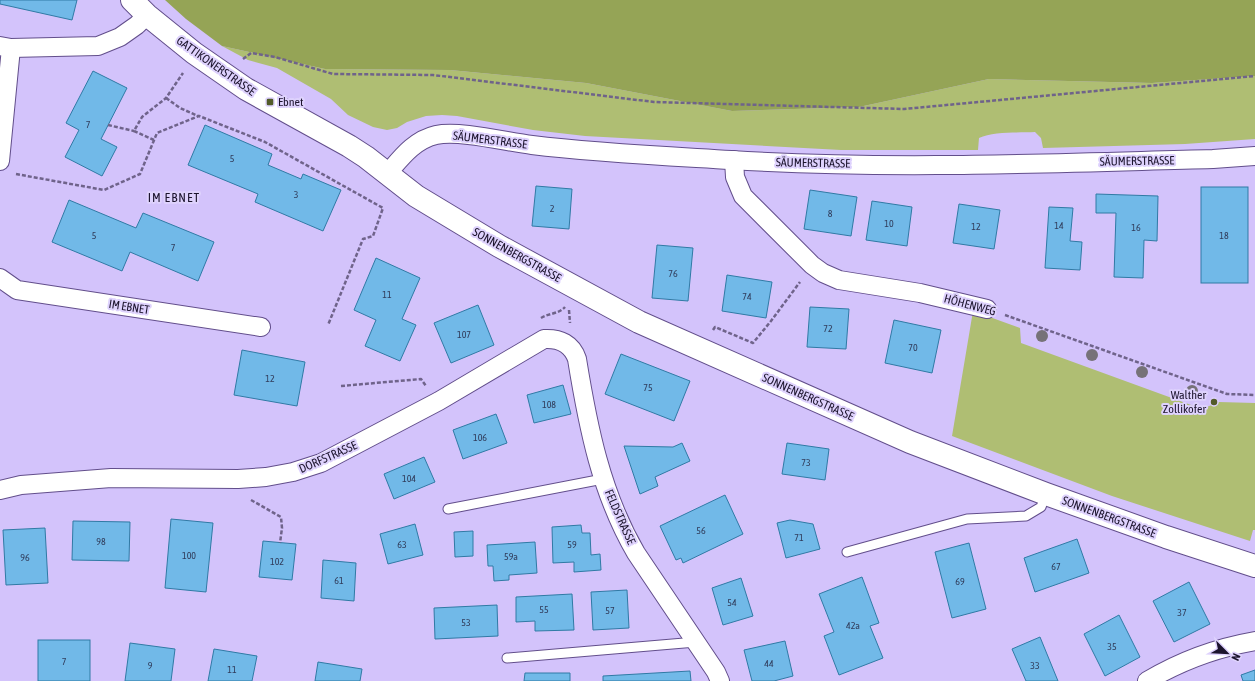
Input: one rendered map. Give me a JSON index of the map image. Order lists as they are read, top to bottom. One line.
{"streets":{"main road":["GATTIKONERSTRASSE","SONNENBERGSTRASSE"],"street":["SÄUMERSTRASSE","HÖHENWEG","IM EBNET","DORFSTRASSE","FELDSTRASSE"]},"crossings":[["GATTIKONERSTRASSE","SÄUMERSTRASSE"],["GATTIKONERSTRASSE","SONNENBERGSTRASSE"],["SÄUMERSTRASSE","SONNENBERGSTRASSE"],["SÄUMERSTRASSE","HÖHENWEG"],["DORFSTRASSE","FELDSTRASSE"]],"districts":["IM EBNET"],"places":{"transit":["Ebnet"],"other":["Walther Zollikofer"]},"house_numbers":["7","5","3","2","8","10","14","12","16","5","18","7","76","11","74","72","107","70","12","75","108","106","73","104","56","71","98","63","59","100","59a","96","102","67","61","69","54","55","57","37","53","42a","35","7","44","9","33","11"],"north":"bottom right"}
